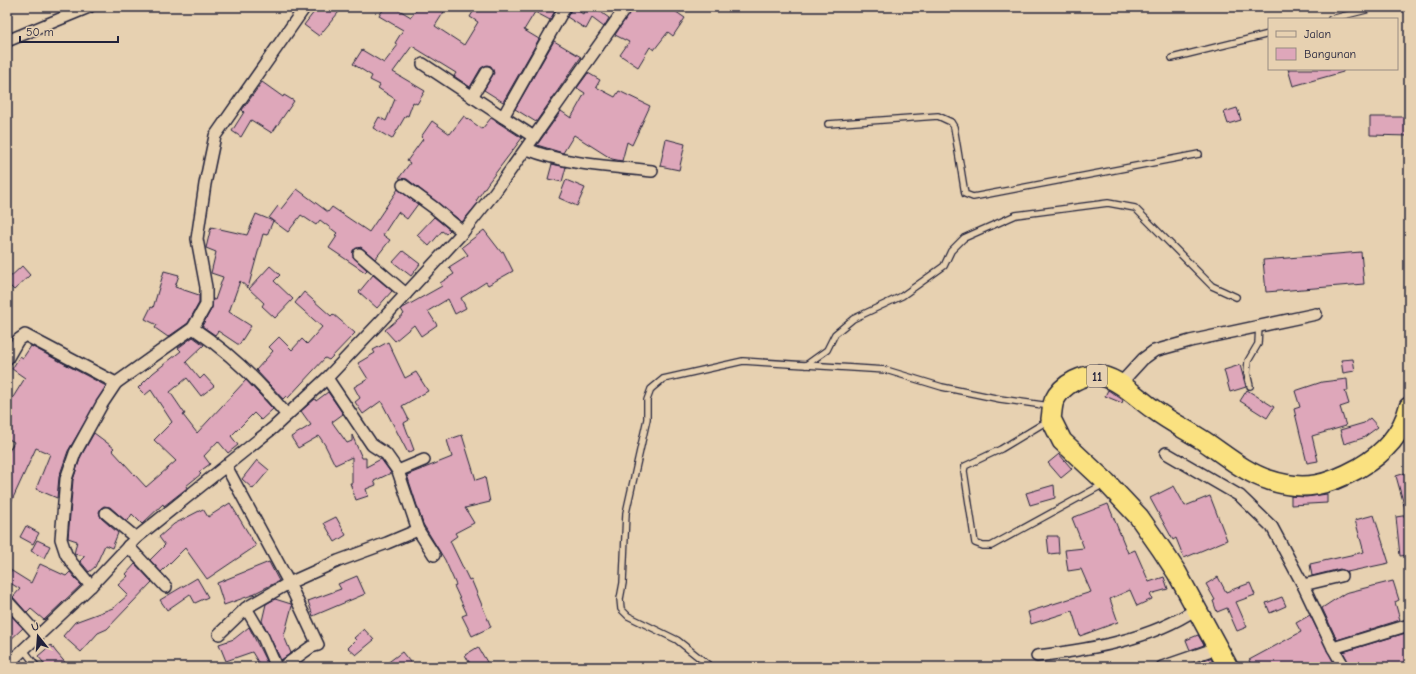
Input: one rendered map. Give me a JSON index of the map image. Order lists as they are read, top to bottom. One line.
{"streets":{"highway":["11"]},"legend":["Jalan","Bangunan"],"scale_bar":"50 m","north":"top"}
